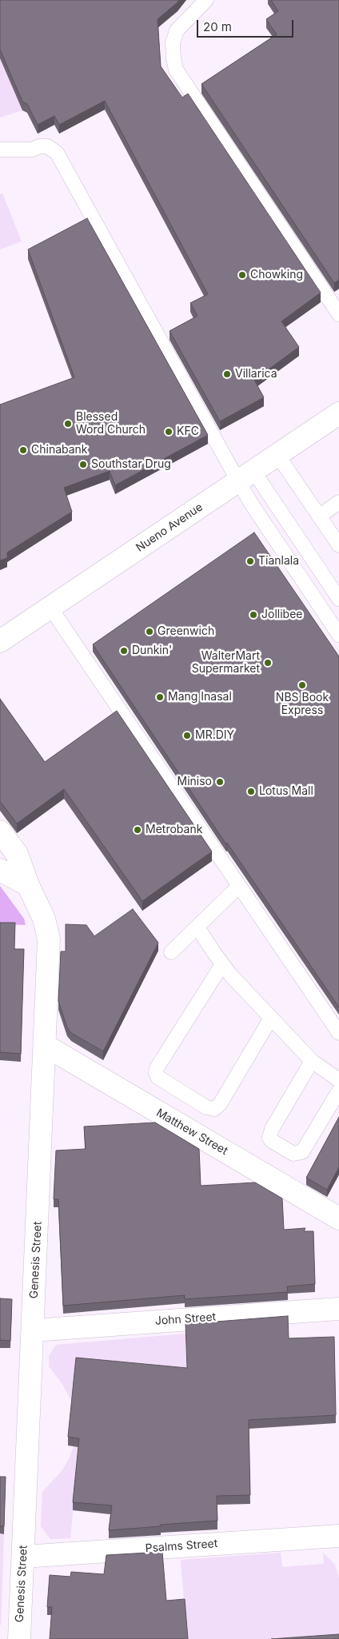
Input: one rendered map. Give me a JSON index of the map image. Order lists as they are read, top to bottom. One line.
{"streets":{"street":["Nueno Avenue","Matthew Street","Genesis Street","John Street","Psalms Street"]},"crossings":[["Matthew Street","Genesis Street"],["Genesis Street","John Street"],["Genesis Street","Psalms Street"]],"places":["Chowking","Villarica","Blessed Word Church","KFC","Chinabank","Southstar Drug","Tianlala","Jollibee","Greenwich","Dunkin'","WalterMart Supermarket","NBS Book Express","Mang Inasal","MR.DIY","Miniso","Lotus Mall","Metrobank"],"scale_bar":"20 m"}
